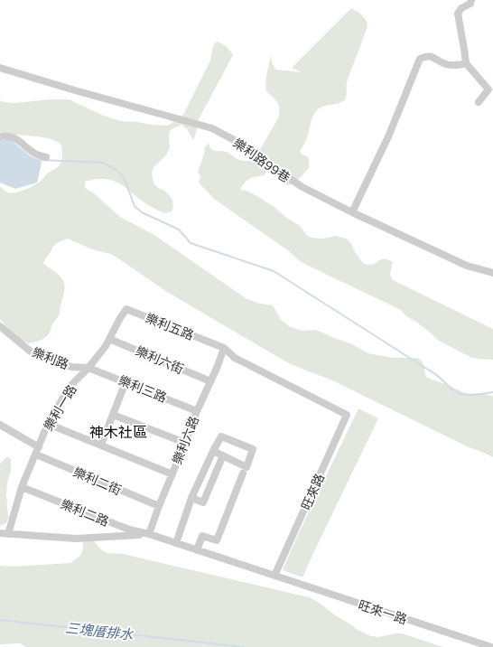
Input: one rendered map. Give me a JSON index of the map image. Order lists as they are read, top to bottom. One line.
{"streets":{"street":["樂利路99巷","樂利五路","樂利路","樂利六街","樂利三路","樂利一路","樂利六路","樂利二街","旺來路","樂利二路","旺來一路"]},"crossings":[["樂利五路","樂利一路"],["樂利五路","樂利六路"],["樂利五路","旺來路"],["樂利路","樂利三路"],["樂利路","樂利一路"],["樂利六街","樂利一路"],["樂利六街","樂利六路"],["樂利三路","樂利一路"],["樂利三路","樂利六路"],["樂利一路","樂利二街"],["樂利一路","樂利二路"],["樂利六路","樂利二街"],["樂利六路","旺來路"],["樂利六路","樂利二路"],["旺來路","旺來一路"]],"districts":["神木社區"],"water":["三塊厝排水"]}
